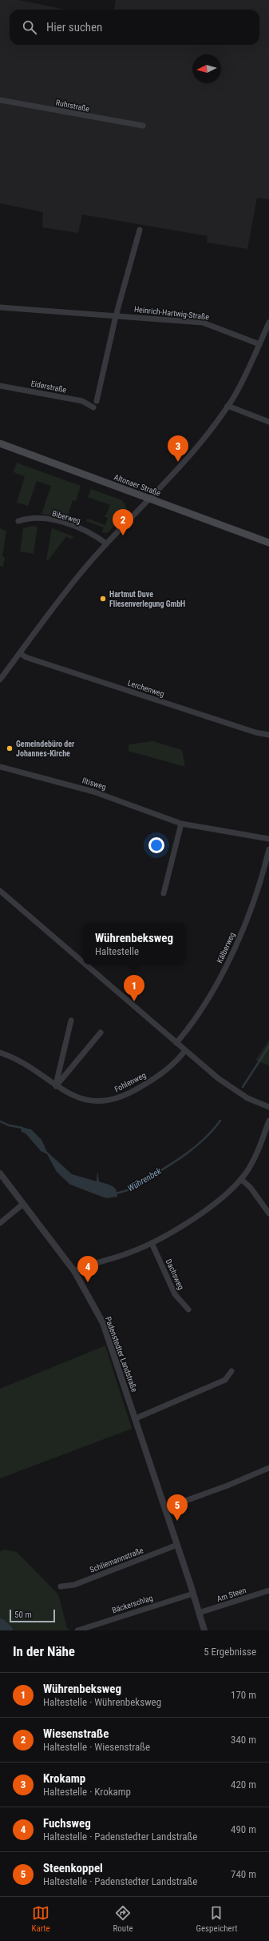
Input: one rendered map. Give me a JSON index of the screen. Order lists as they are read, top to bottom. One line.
{"streets":{"main road":["Altonaer Straße"],"street":["Ruhrstraße","Heinrich-Hartwig-Straße","Eiderstraße","Biberweg","Lerchenweg","Iltisweg","Kälberweg","Fohlenweg","Dachsweg","Padenstedter Landstraße","Schliemannstraße","Am Steen","Bäckerschlag"]},"crossings":[["Padenstedter Landstraße","Schliemannstraße"],["Padenstedter Landstraße","Am Steen"],["Padenstedter Landstraße","Bäckerschlag"]],"water":["Wührenbek"],"places":["Hartmut Duve Fliesenverlegung GmbH","Gemeindebüro der Johannes-Kirche"],"scale_bar":"50 m","north":"left","page":{"search":"Hier suchen","pins":["3","2","1","4","5"],"popup":["Wührenbeksweg","Haltestelle"],"scale":"50 m","heading":["In der Nähe","5 Ergebnisse"],"list":[{"mark":"1","name":"Wührenbeksweg","note":"Haltestelle · Wührenbeksweg","value":"170 m"},{"mark":"2","name":"Wiesenstraße","note":"Haltestelle · Wiesenstraße","value":"340 m"},{"mark":"3","name":"Krokamp","note":"Haltestelle · Krokamp","value":"420 m"},{"mark":"4","name":"Fuchsweg","note":"Haltestelle · Padenstedter Landstraße","value":"490 m"},{"mark":"5","name":"Steenkoppel","note":"Haltestelle · Padenstedter Landstraße","value":"740 m"}],"nav":["Karte","Route","Gespeichert"]}}
